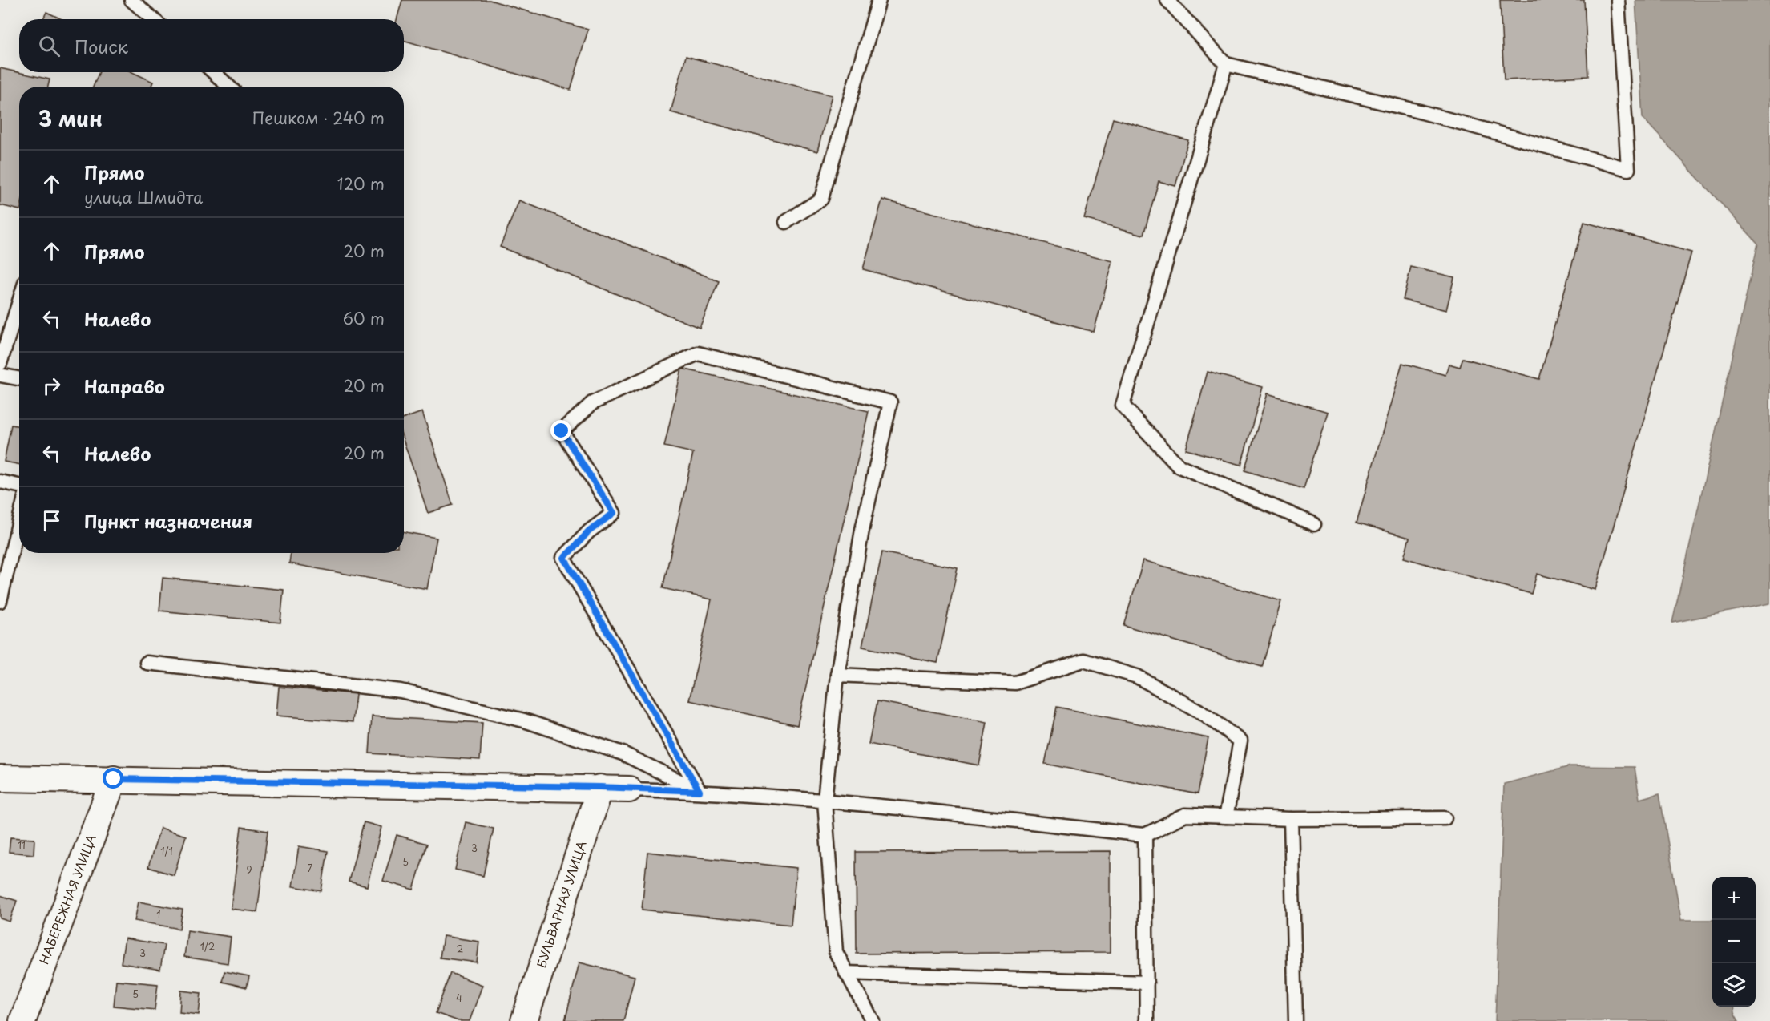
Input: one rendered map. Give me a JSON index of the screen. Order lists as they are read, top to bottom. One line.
{"streets":{"street":["НАБЕРЕЖНАЯ УЛИЦА","БУЛЬВАРНАЯ УЛИЦА"]},"house_numbers":["11","3","1/1","5","7","9","1","1/2","2","3","5","4"],"page":{"search":"Поиск","heading":["3 мин","Пешком · 240 m"],"list":[["Прямо","улица Шмидта","120 m"],["Прямо","20 m"],["Налево","60 m"],["Направо","20 m"],["Налево","20 m"],"Пункт назначения"],"map_buttons":["+","−"]}}
